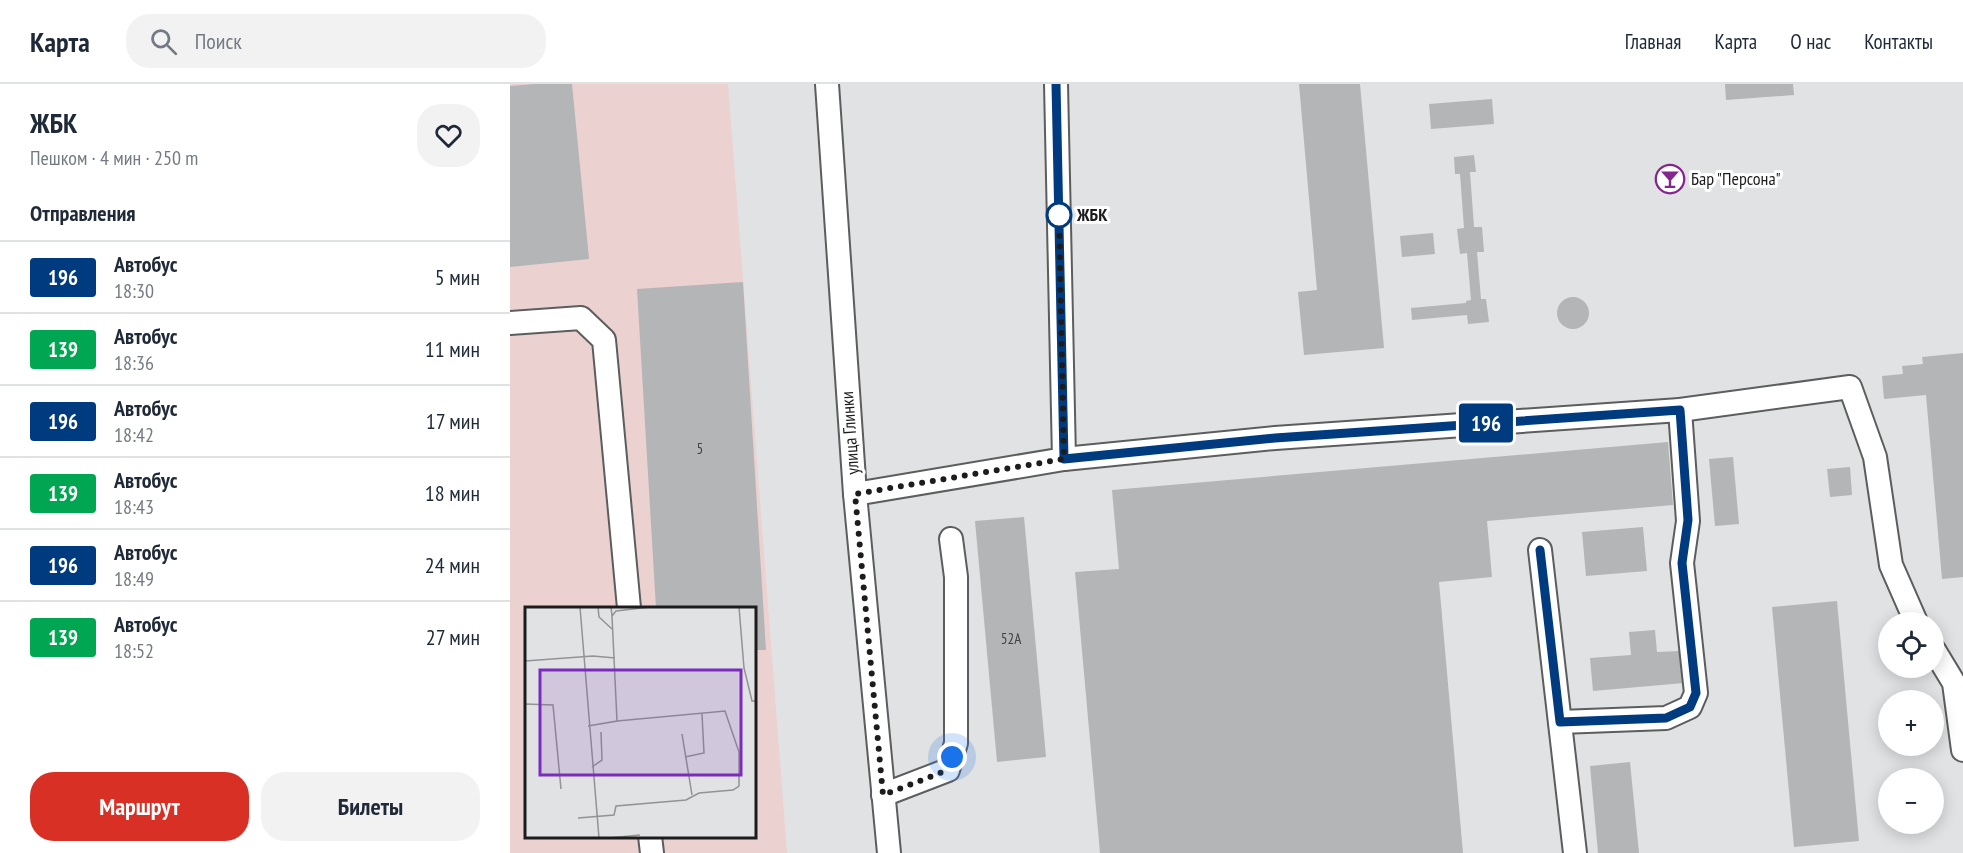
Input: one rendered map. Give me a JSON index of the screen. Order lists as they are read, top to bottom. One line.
{"streets":{"street":["улица Глинки"]},"places":{"bar":["Бар \"Персона\""],"other":["ЖБК"]},"lines":["bus line 196"],"house_numbers":["5","52А"],"page":{"header":"Карта","search":"Поиск","nav":["Главная","Карта","О нас","Контакты"],"heading":[["ЖБК","Пешком · 4 мин · 250 m"],"Отправления"],"on_map":"196","list":[{"mark":"196","name":"Автобус","note":"18:30","value":"5 мин"},{"mark":"139","name":"Автобус","note":"18:36","value":"11 мин"},{"mark":"196","name":"Автобус","note":"18:42","value":"17 мин"},{"mark":"139","name":"Автобус","note":"18:43","value":"18 мин"},{"mark":"196","name":"Автобус","note":"18:49","value":"24 мин"},{"mark":"139","name":"Автобус","note":"18:52","value":"27 мин"}],"map_buttons":["+","−"],"buttons":["Маршрут","Билеты"]}}
